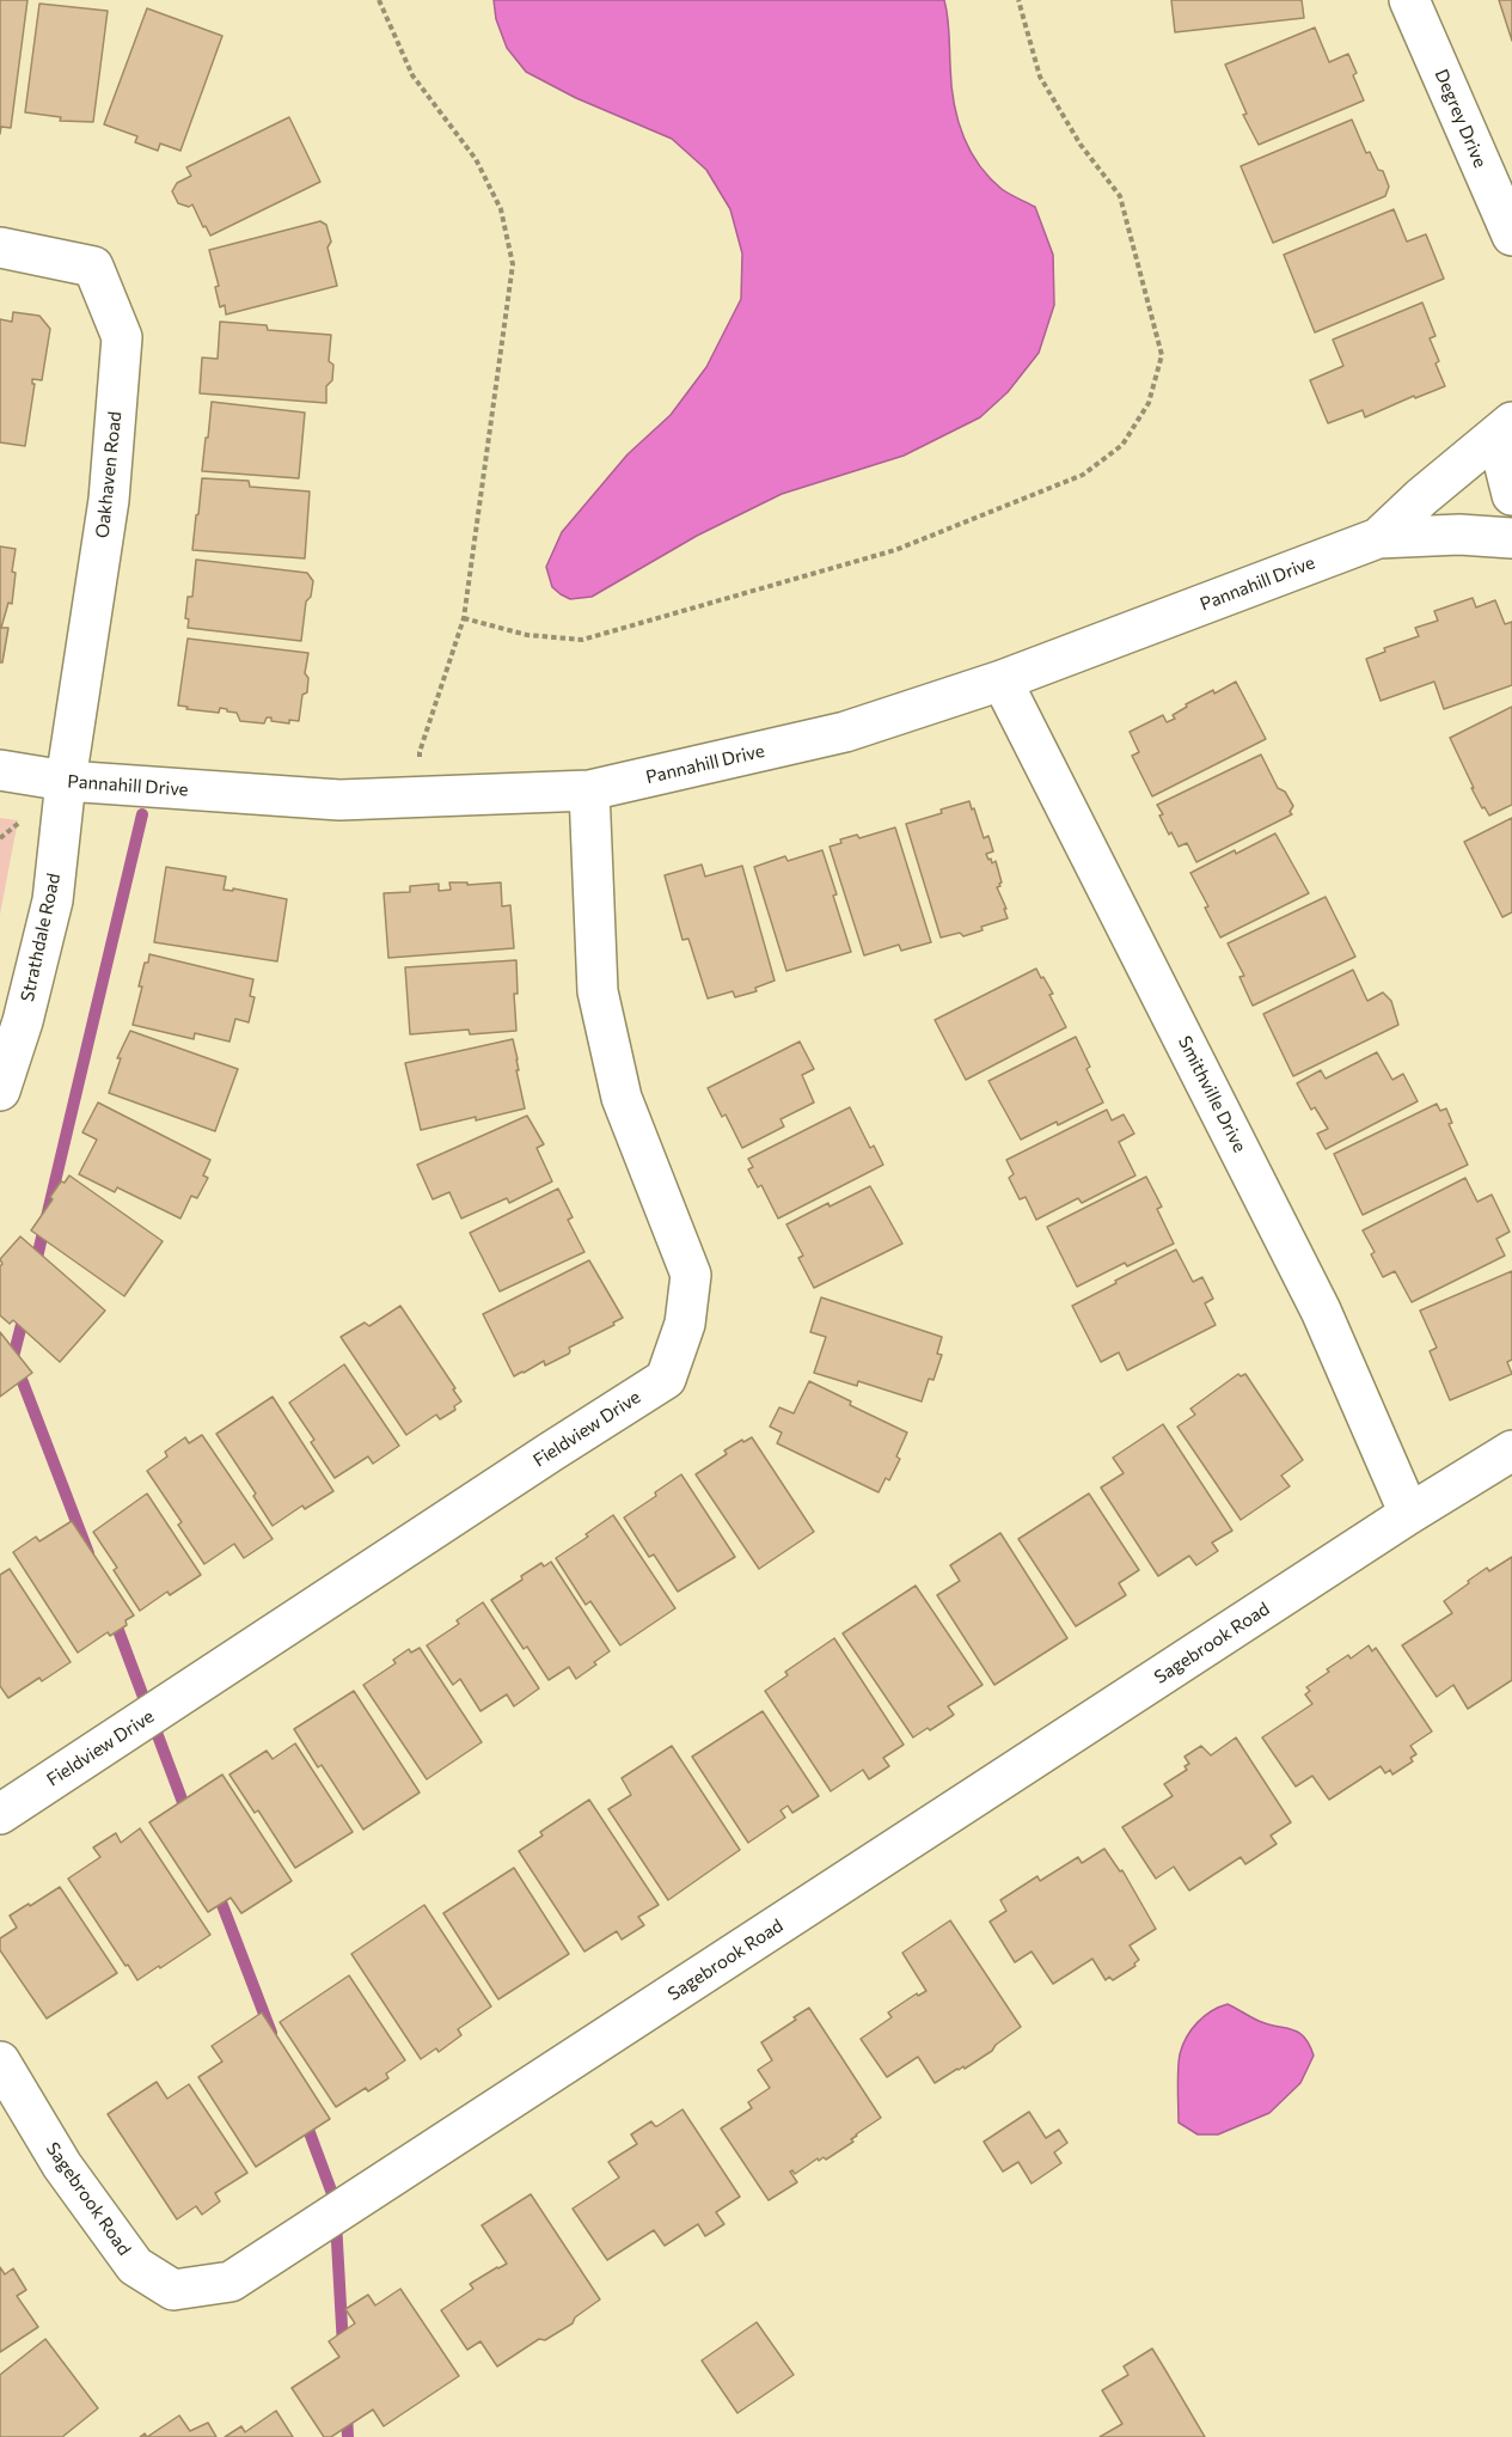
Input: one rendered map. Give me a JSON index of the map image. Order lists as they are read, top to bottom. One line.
{"streets":{"street":["Degrey Drive","Oakhaven Road","Pannahill Drive","Strathdale Road","Smithville Drive","Fieldview Drive","Sagebrook Road"]},"crossings":[["Oakhaven Road","Pannahill Drive"],["Oakhaven Road","Strathdale Road"],["Pannahill Drive","Strathdale Road"],["Pannahill Drive","Smithville Drive"],["Pannahill Drive","Fieldview Drive"],["Smithville Drive","Sagebrook Road"]]}
